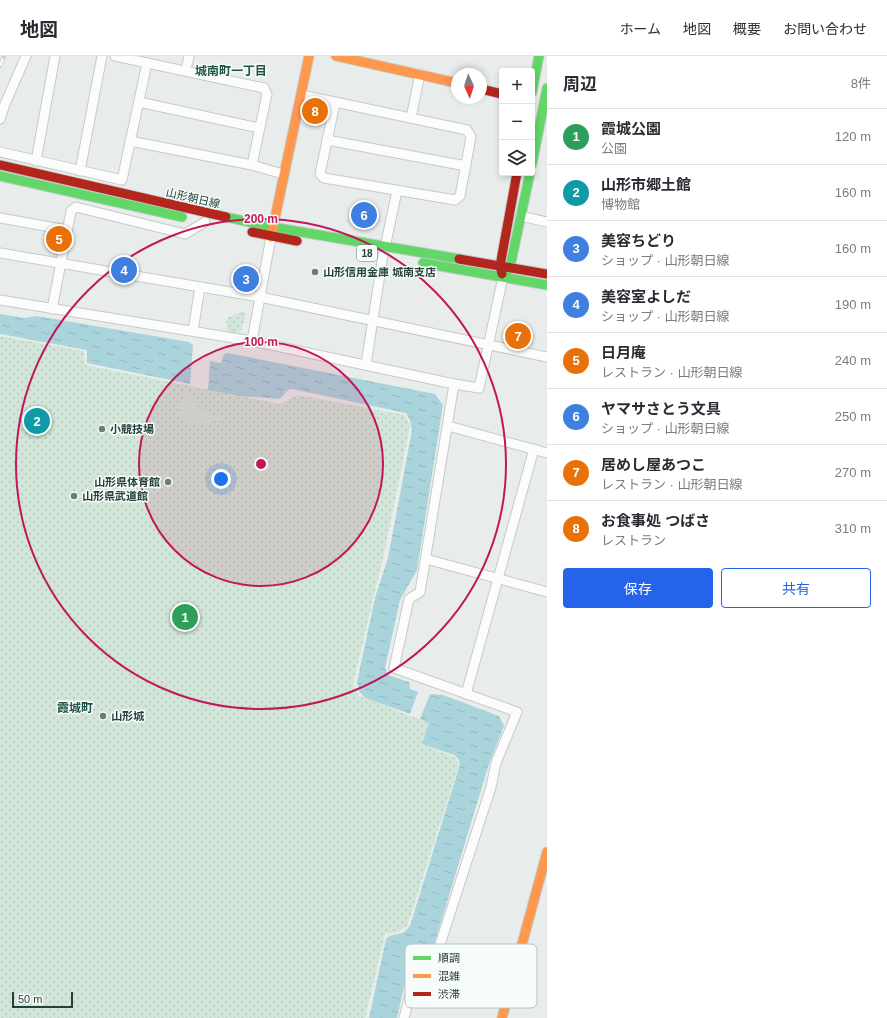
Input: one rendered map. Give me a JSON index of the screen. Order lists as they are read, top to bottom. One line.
{"streets":{"main road":["山形朝日線","18"]},"districts":["城南町一丁目","霞城町"],"places":["山形信用金庫 城南支店","小競技場","山形県体育館","山形県武道館","山形城"],"legend":["順調","混雑","渋滞"],"scale_bar":"50 m","north":"bottom","page":{"header":"地図","nav":["ホーム","地図","概要","お問い合わせ"],"heading":["周辺","8件"],"map_buttons":["+","−"],"pins":["8","6","5","4","3","7","2","1"],"list":[{"mark":"1","name":"霞城公園","note":"公園","value":"120 m"},{"mark":"2","name":"山形市郷土館","note":"博物館","value":"160 m"},{"mark":"3","name":"美容ちどり","note":"ショップ · 山形朝日線","value":"160 m"},{"mark":"4","name":"美容室よしだ","note":"ショップ · 山形朝日線","value":"190 m"},{"mark":"5","name":"日月庵","note":"レストラン · 山形朝日線","value":"240 m"},{"mark":"6","name":"ヤマサさとう文具","note":"ショップ · 山形朝日線","value":"250 m"},{"mark":"7","name":"居めし屋あつこ","note":"レストラン · 山形朝日線","value":"270 m"},{"mark":"8","name":"お食事処 つばさ","note":"レストラン","value":"310 m"}],"buttons":["保存","共有"],"scale":"50 m"},"rings":["200 m","100 m"]}
